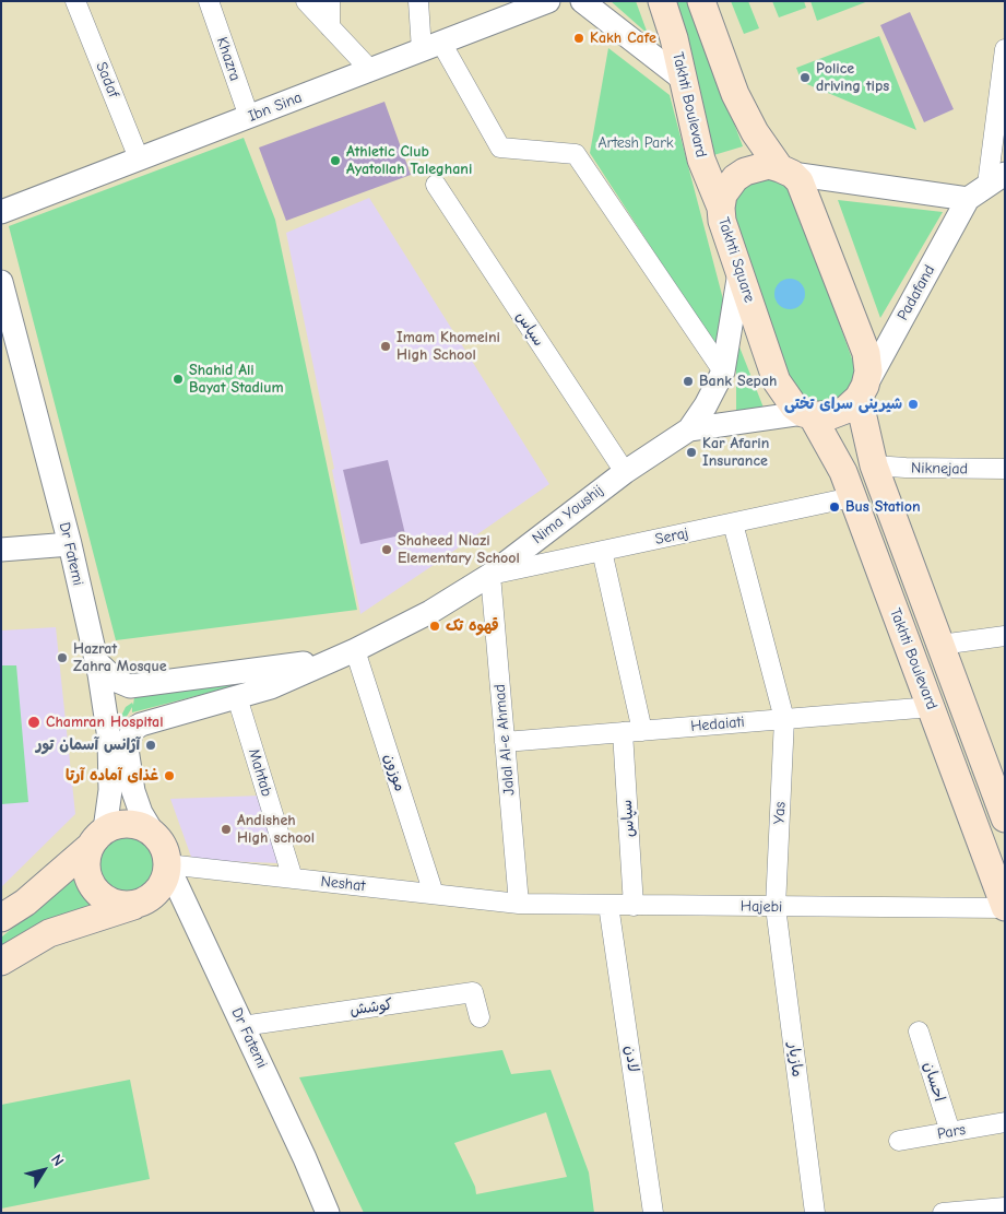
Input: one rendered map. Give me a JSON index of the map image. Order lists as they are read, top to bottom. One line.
{"streets":{"main road":["Takhti Boulevard","Takhti Square"],"street":["Khazra","Sadaf","Ibn Sina","Padafand","سپاس","Niknejad","Nima Youshij","Seraj","Dr Fatemi","Hedaiati","Jalal Al-e Ahmad","Mahtab","موزون","Yas","Neshat","Hajebi","کوشش","لادن","مازیار","احسان","Pars"]},"crossings":[["Khazra","Ibn Sina"],["Sadaf","Ibn Sina"],["Takhti Boulevard","Takhti Square"],["Takhti Boulevard","Padafand"],["Takhti Boulevard","Niknejad"],["Takhti Boulevard","Nima Youshij"],["Takhti Boulevard","Seraj"],["Takhti Boulevard","Hedaiati"],["Takhti Boulevard","Hajebi"],["Takhti Square","Nima Youshij"],["سپاس","Nima Youshij"],["سپاس","Hedaiati"],["سپاس","Hajebi"],["Nima Youshij","Seraj"],["Nima Youshij","Dr Fatemi"],["Nima Youshij","Jalal Al-e Ahmad"],["Nima Youshij","Mahtab"],["Nima Youshij","موزون"],["Nima Youshij","Neshat"],["Seraj","Jalal Al-e Ahmad"],["Seraj","Yas"],["Dr Fatemi","Neshat"],["Dr Fatemi","کوشش"],["Hedaiati","Jalal Al-e Ahmad"],["Hedaiati","Yas"],["Jalal Al-e Ahmad","Neshat"],["Jalal Al-e Ahmad","Hajebi"],["Mahtab","Neshat"],["موزون","Neshat"],["Yas","Hajebi"],["Yas","مازیار"],["Neshat","Hajebi"],["Hajebi","لادن"],["Hajebi","مازیار"],["احسان","Pars"]],"parks":["Artesh Park"],"places":["Kakh Cafe","Police driving tips","Athletic Club Ayatollah Taleghani","Imam Khomeini High School","Shahid Ali Bayat Stadium","Bank Sepah","شیرینی سرای تختی","Kar Afarin Insurance","Bus Station","Shaheed Niazi Elementary School","قهوه تک","Hazrat Zahra Mosque","Chamran Hospital","آژانس آسمان تور","غذای آماده آرتا","Andisheh High school"],"north":"top right"}
